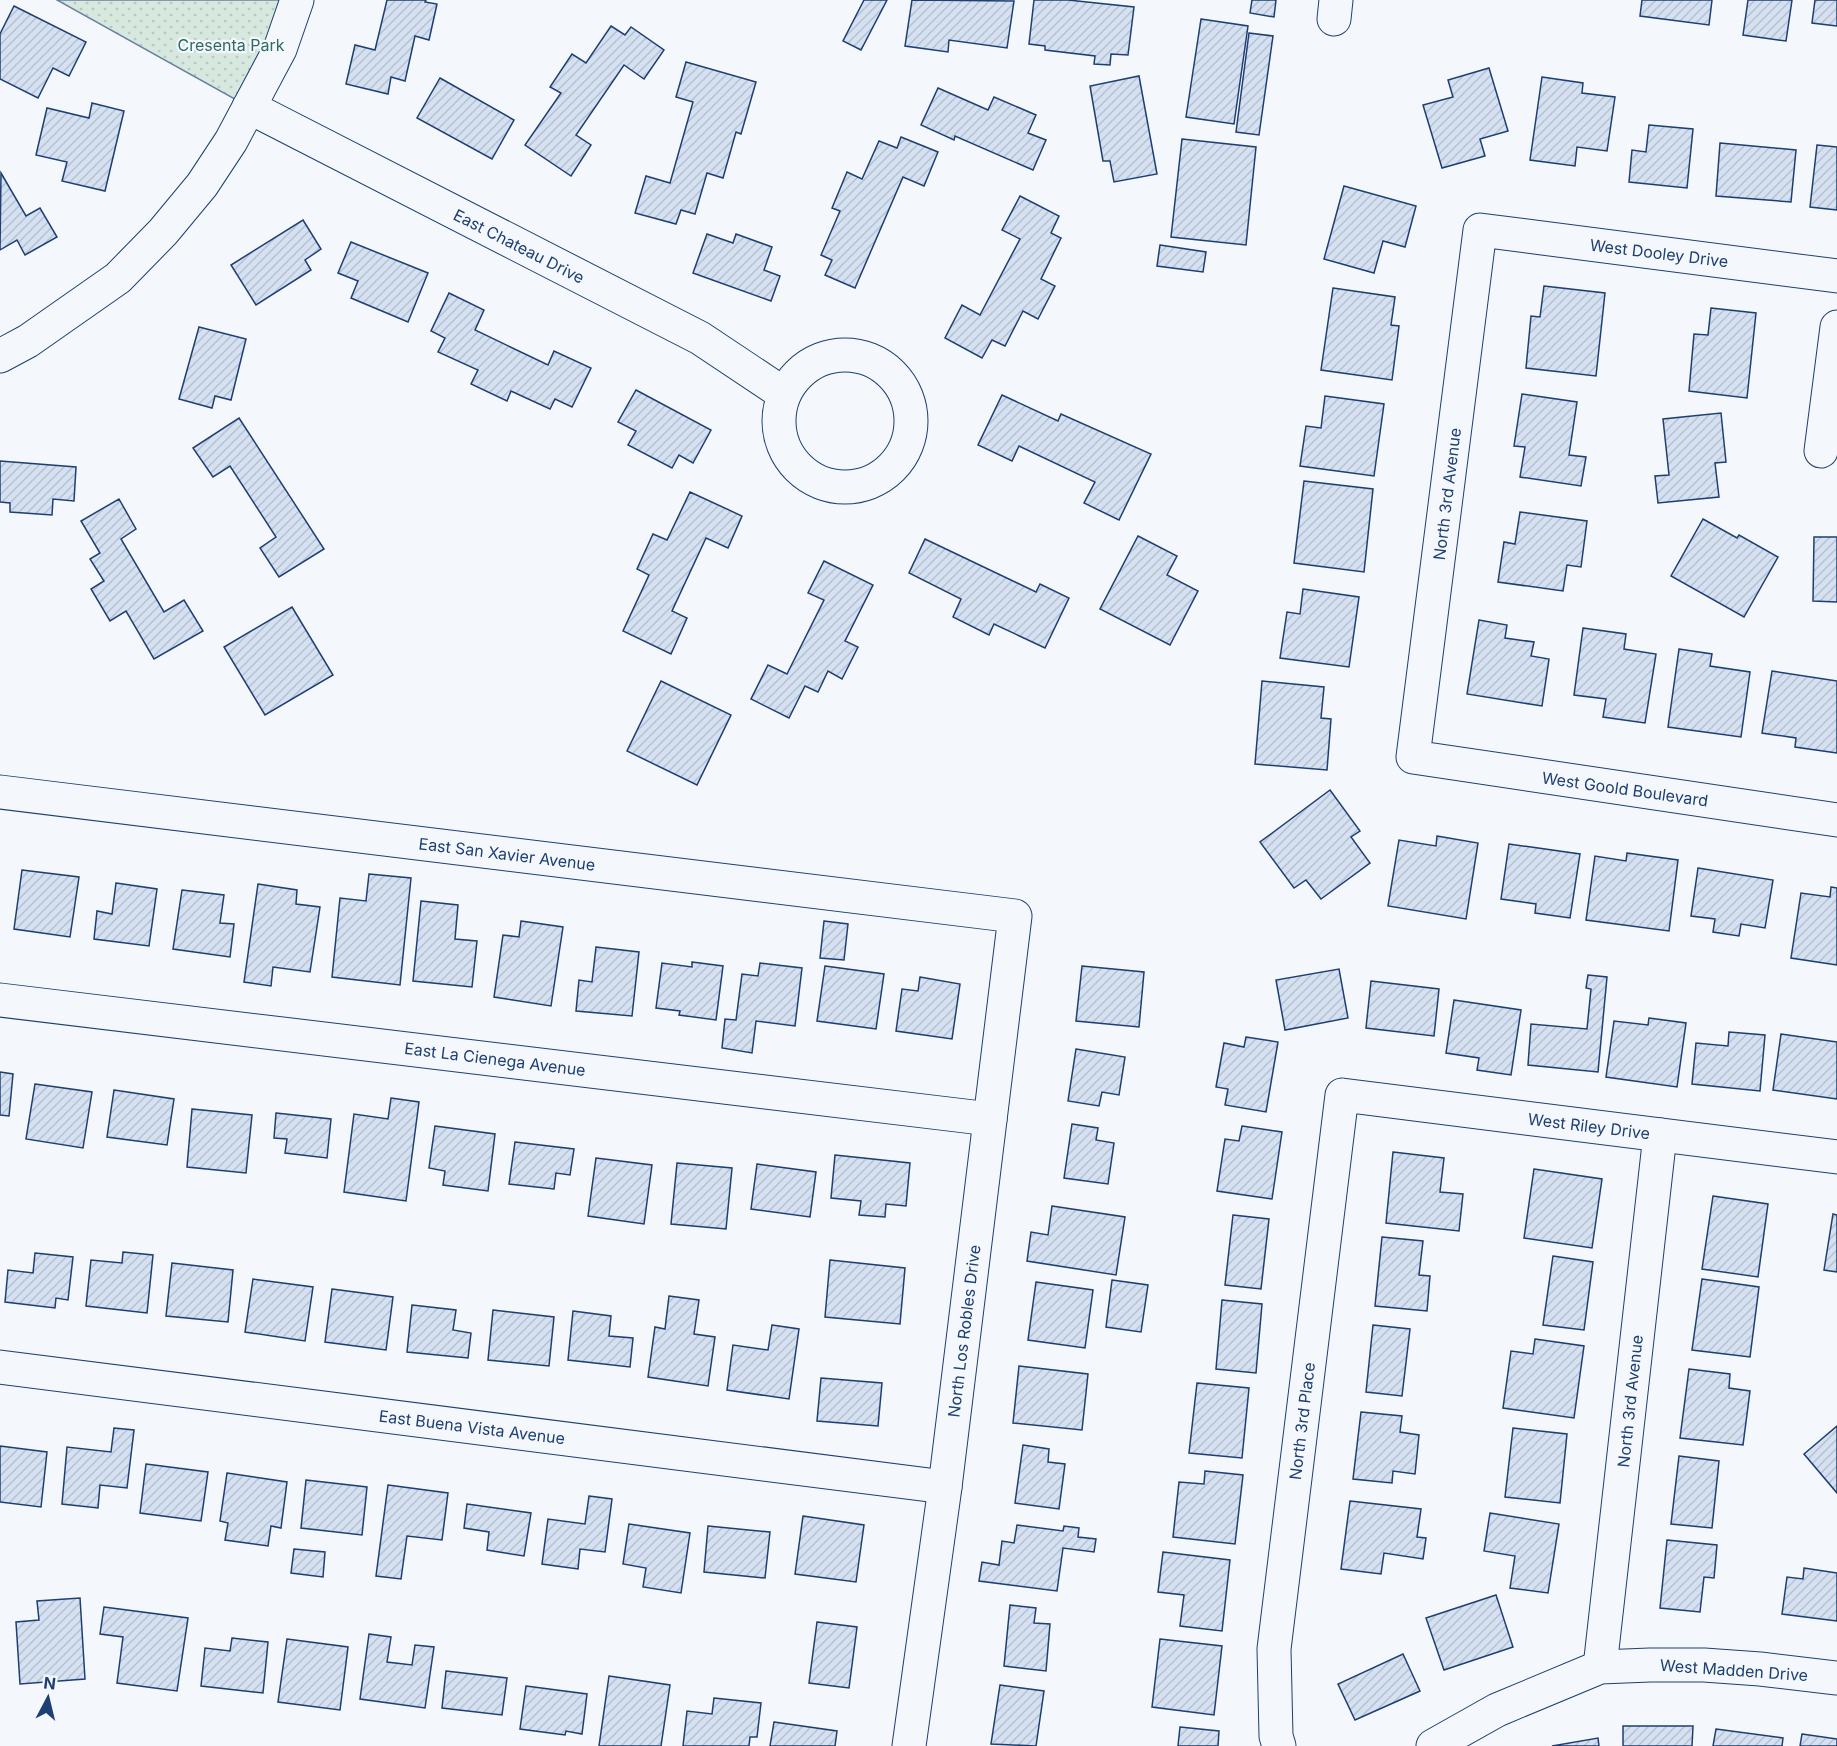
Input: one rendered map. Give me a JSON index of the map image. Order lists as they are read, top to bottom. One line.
{"streets":{"street":["East Chateau Drive","West Dooley Drive","North 3rd Avenue","West Goold Boulevard","East San Xavier Avenue","East La Cienega Avenue","West Riley Drive","North Los Robles Drive","North 3rd Place","East Buena Vista Avenue","West Madden Drive"]},"crossings":[["West Dooley Drive","North 3rd Avenue"],["North 3rd Avenue","West Goold Boulevard"],["North 3rd Avenue","West Riley Drive"],["North 3rd Avenue","West Madden Drive"],["East San Xavier Avenue","North Los Robles Drive"],["East La Cienega Avenue","North Los Robles Drive"],["West Riley Drive","North 3rd Place"],["North Los Robles Drive","East Buena Vista Avenue"]],"parks":["Cresenta Park"],"north":"top"}
